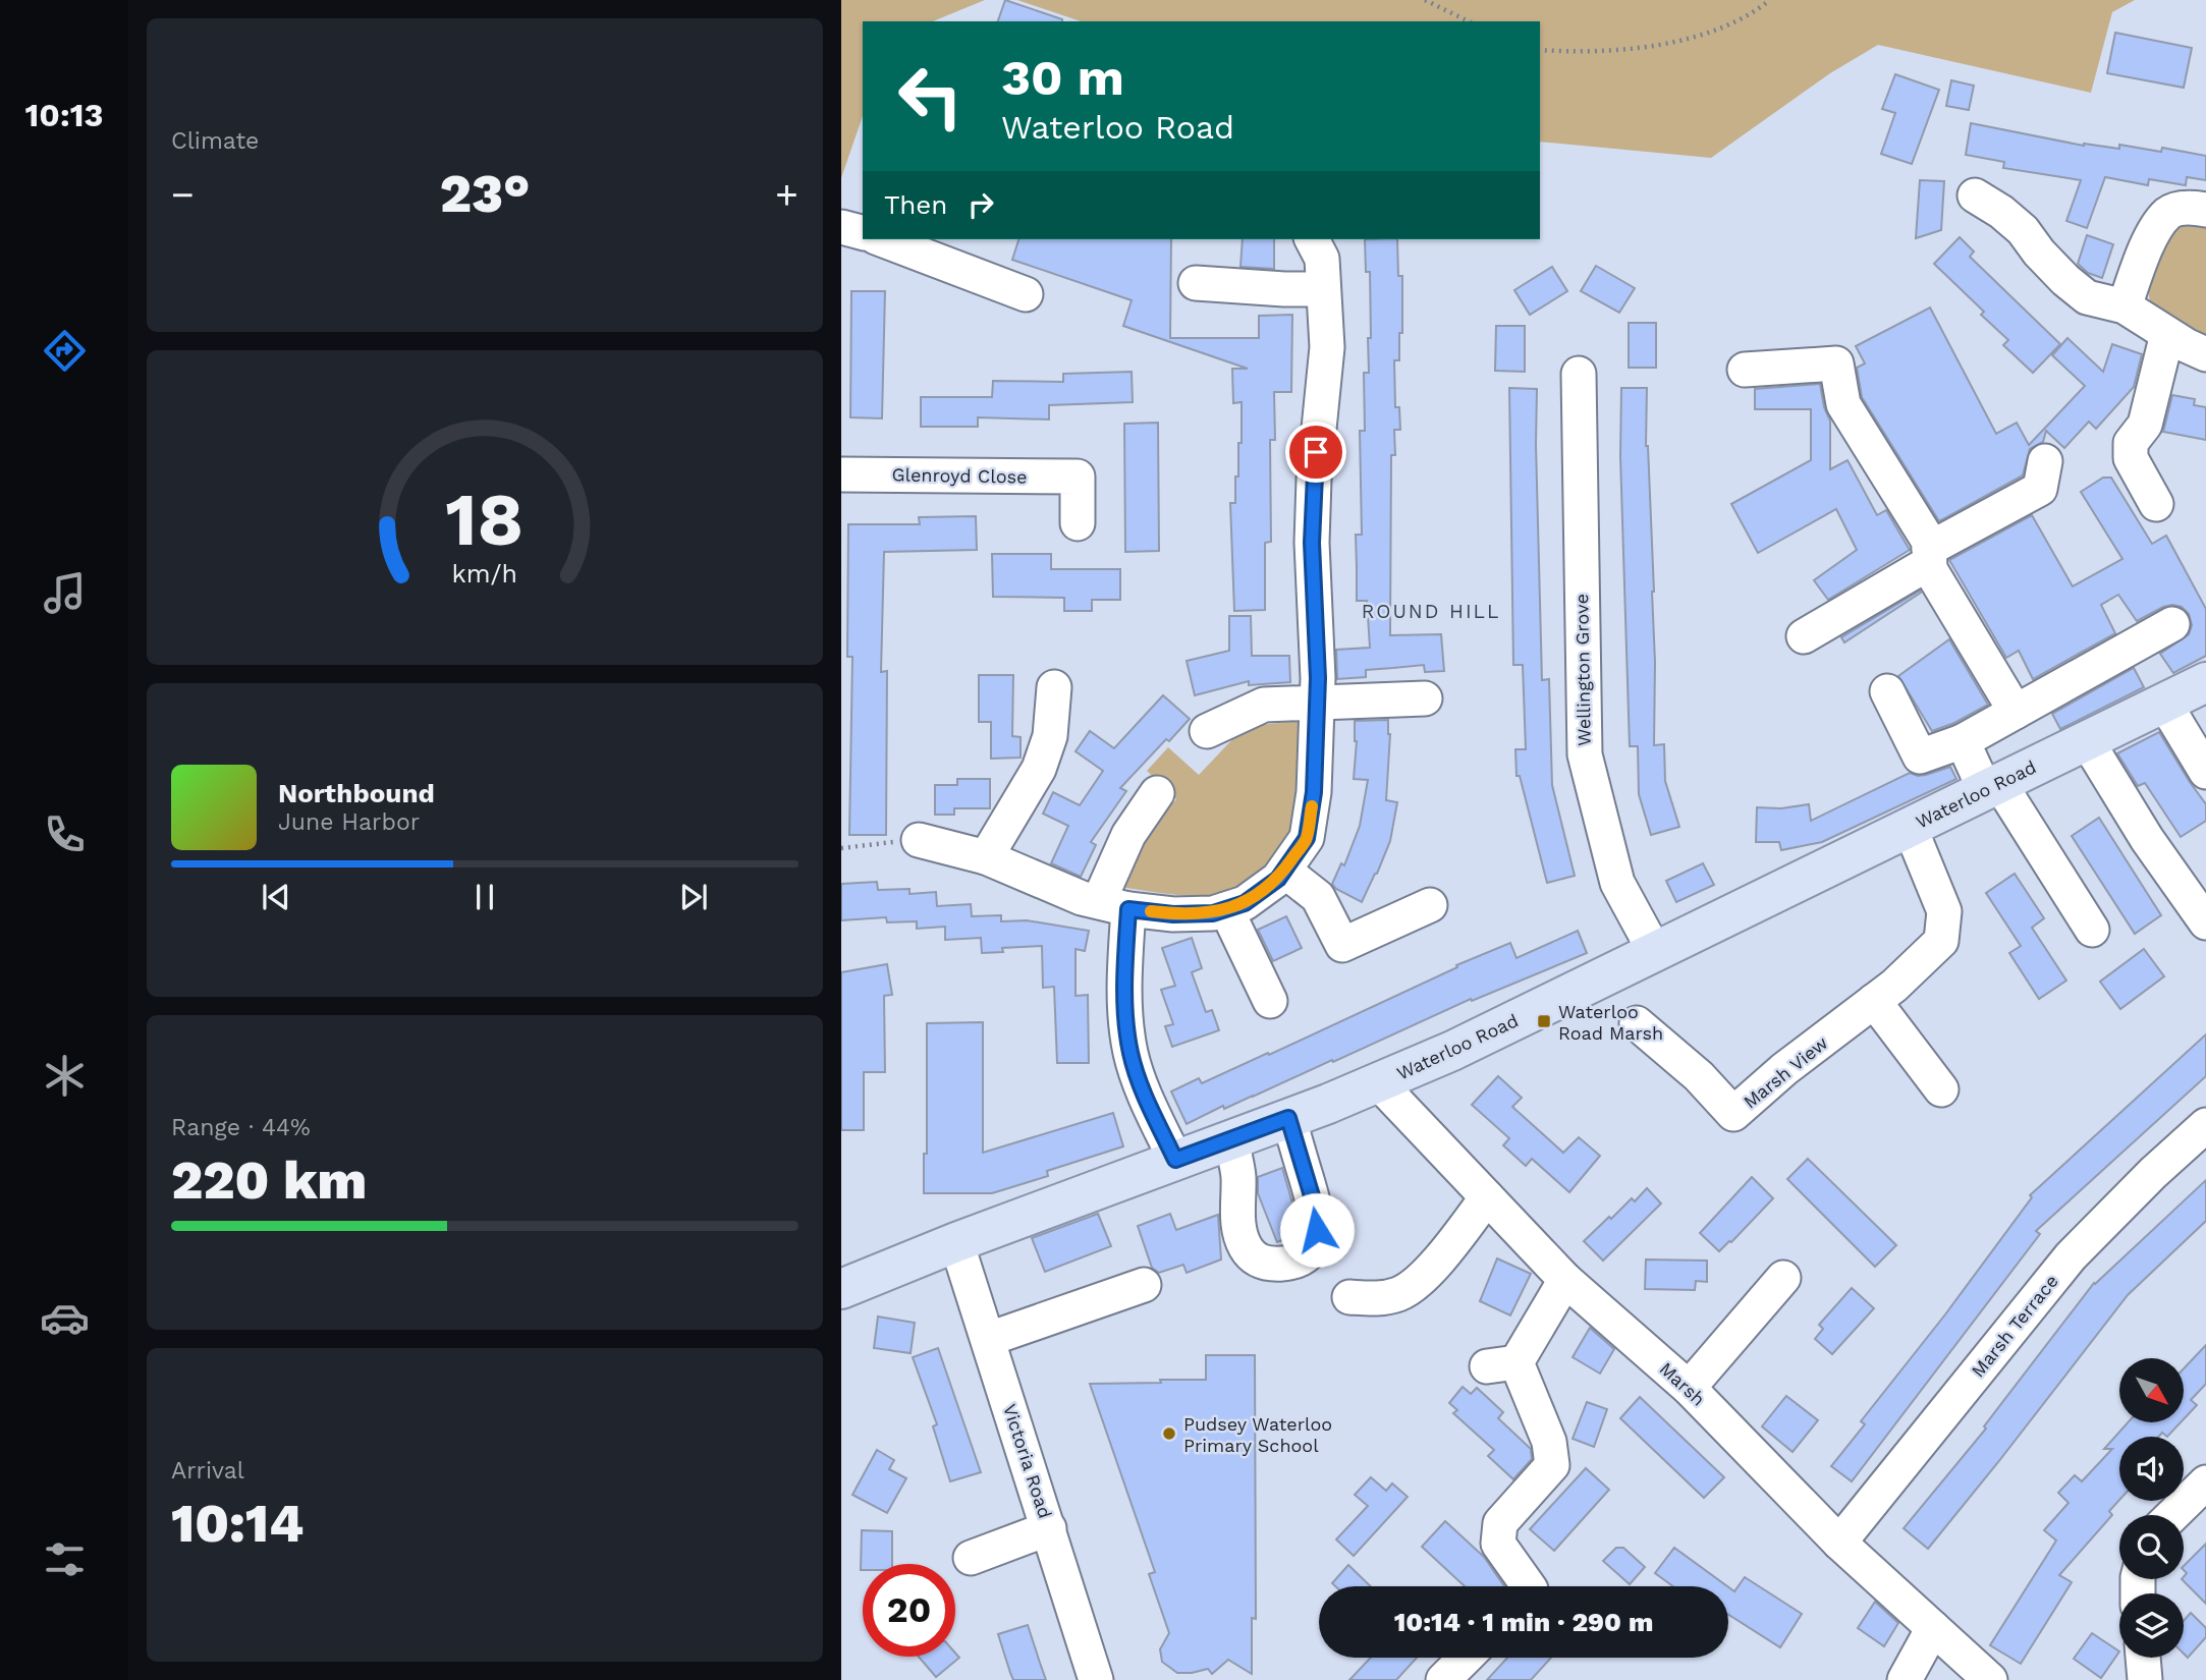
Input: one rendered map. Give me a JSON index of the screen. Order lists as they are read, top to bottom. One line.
{"streets":{"main road":["Waterloo Road"],"street":["Glenroyd Close","Wellington Grove","Marsh View","Marsh Terrace","Marsh","Victoria Road"]},"crossings":[["Wellington Grove","Waterloo Road"],["Waterloo Road","Marsh View"],["Waterloo Road","Marsh"],["Waterloo Road","Victoria Road"],["Marsh Terrace","Marsh"]],"districts":["ROUND HILL"],"places":{"transit":["Waterloo Road Marsh"],"other":["Pudsey Waterloo Primary School"]},"north":"bottom right","page":{"tabs":"10:13","tile":["Climate",["Range · 44%","220 km"],["Arrival","10:14"]],"turn":["30 m","Waterloo Road"],"heat":["−","23°","+"],"then":"Then","song":["Northbound","June Harbor"],"limit":"20","trip":"10:14 · 1 min · 290 m","gauge":["18","km/h"]}}
